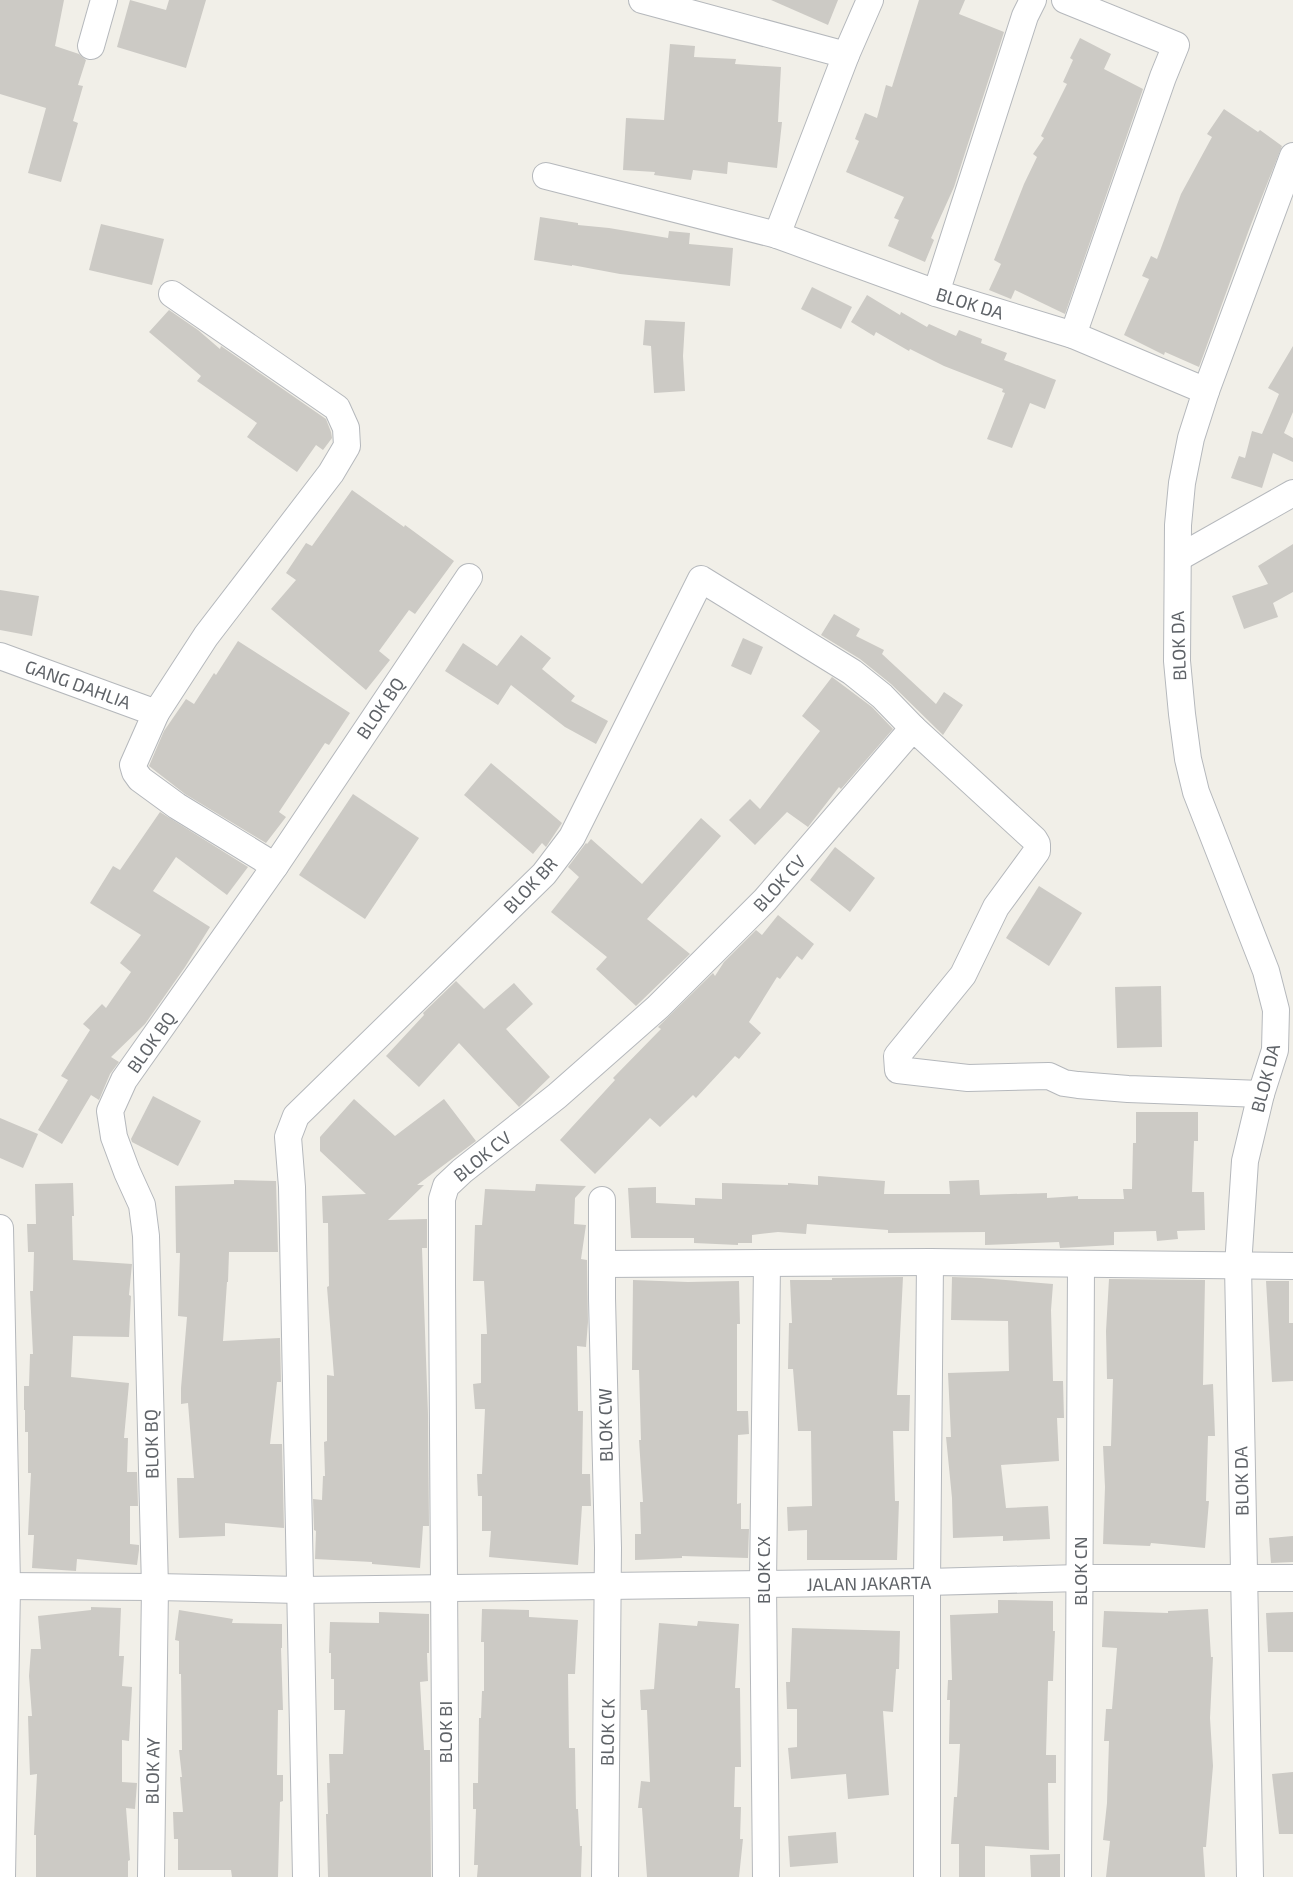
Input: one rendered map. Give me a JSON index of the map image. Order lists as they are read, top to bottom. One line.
{"streets":{"street":["BLOK DA","GANG DAHLIA","BLOK BQ","BLOK CV","BLOK BR","BLOK CW","BLOK CX","BLOK CN","JALAN JAKARTA","BLOK BI","BLOK CK","BLOK AY"]},"crossings":[["BLOK DA","JALAN JAKARTA"],["BLOK BQ","JALAN JAKARTA"],["BLOK BQ","BLOK AY"],["BLOK CV","BLOK BR"],["BLOK CV","BLOK BI"],["BLOK BR","JALAN JAKARTA"],["BLOK CW","JALAN JAKARTA"],["BLOK CW","BLOK CK"],["BLOK CX","JALAN JAKARTA"],["BLOK CN","JALAN JAKARTA"],["JALAN JAKARTA","BLOK BI"],["JALAN JAKARTA","BLOK CK"]]}
